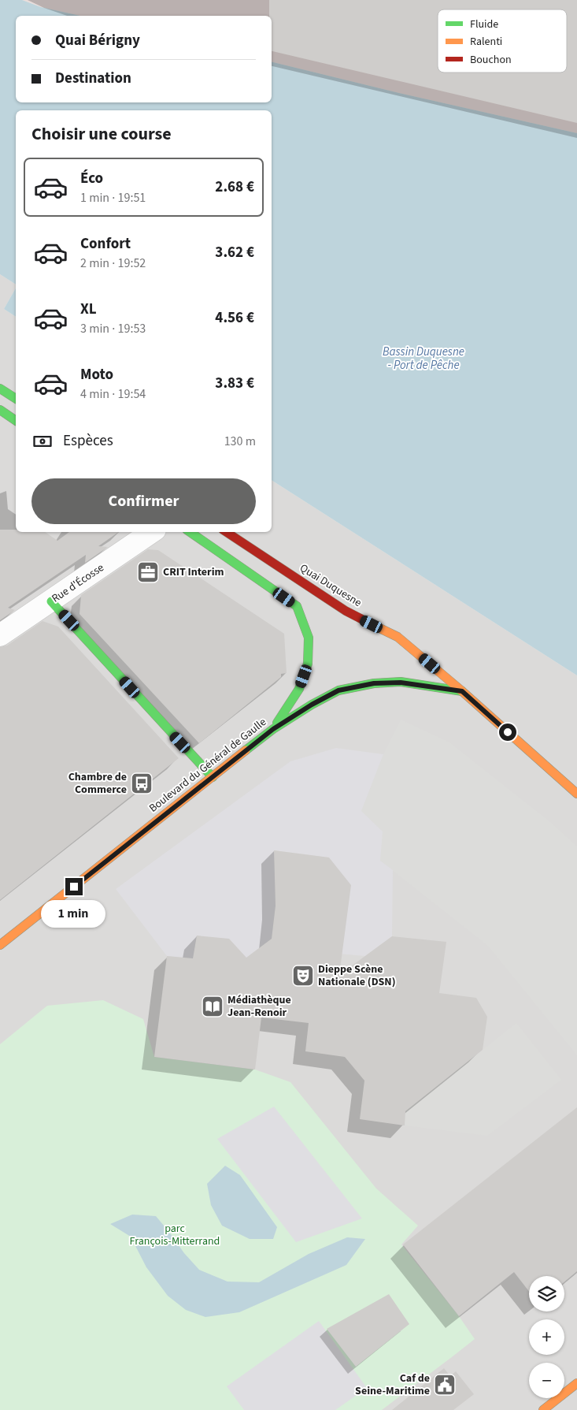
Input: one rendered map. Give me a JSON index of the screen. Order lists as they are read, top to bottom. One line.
{"streets":{"main road":["Quai Duquesne","Boulevard du Général de Gaulle"],"street":["Rue d'Écosse"]},"crossings":[["Quai Duquesne","Boulevard du Général de Gaulle"]],"water":["Bassin Duquesne - Port de Pêche"],"parks":["parc François-Mitterrand"],"places":{"office":["CRIT Interim"],"bus stop":["Chambre de Commerce"],"theatre":["Dieppe Scène Nationale (DSN)"],"library":["Médiathèque Jean-Renoir"],"public building":["Caf de Seine-Maritime"]},"legend":["Fluide","Ralenti","Bouchon"],"page":{"banner":["Quai Bérigny","Destination"],"heading":"Choisir une course","list":[{"name":"Éco","note":"1 min · 19:51","value":"2.68 €"},{"name":"Confort","note":"2 min · 19:52","value":"3.62 €"},{"name":"XL","note":"3 min · 19:53","value":"4.56 €"},{"name":"Moto","note":"4 min · 19:54","value":"3.83 €"}],"pay":["Espèces","130 m"],"buttons":"Confirmer","bubble":"1 min","map_buttons":["+","−"]}}
